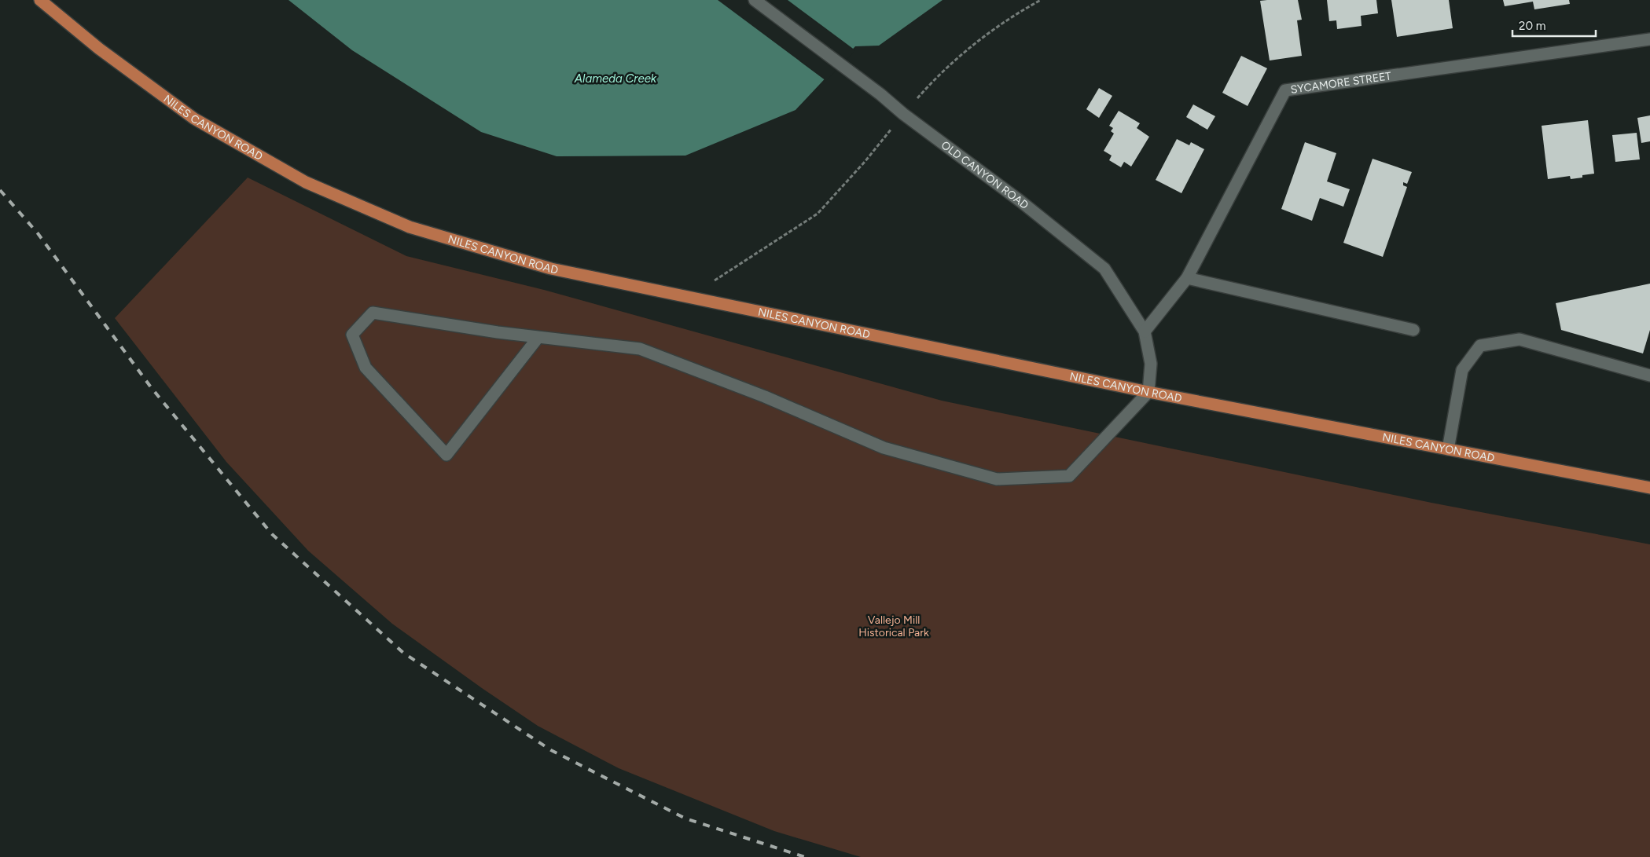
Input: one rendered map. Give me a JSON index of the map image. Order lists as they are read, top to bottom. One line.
{"streets":{"main road":["NILES CANYON ROAD"],"street":["SYCAMORE STREET","OLD CANYON ROAD"]},"crossings":[["SYCAMORE STREET","OLD CANYON ROAD"],["NILES CANYON ROAD","OLD CANYON ROAD"]],"water":["Alameda Creek"],"parks":["Vallejo Mill Historical Park"],"scale_bar":"20 m"}
